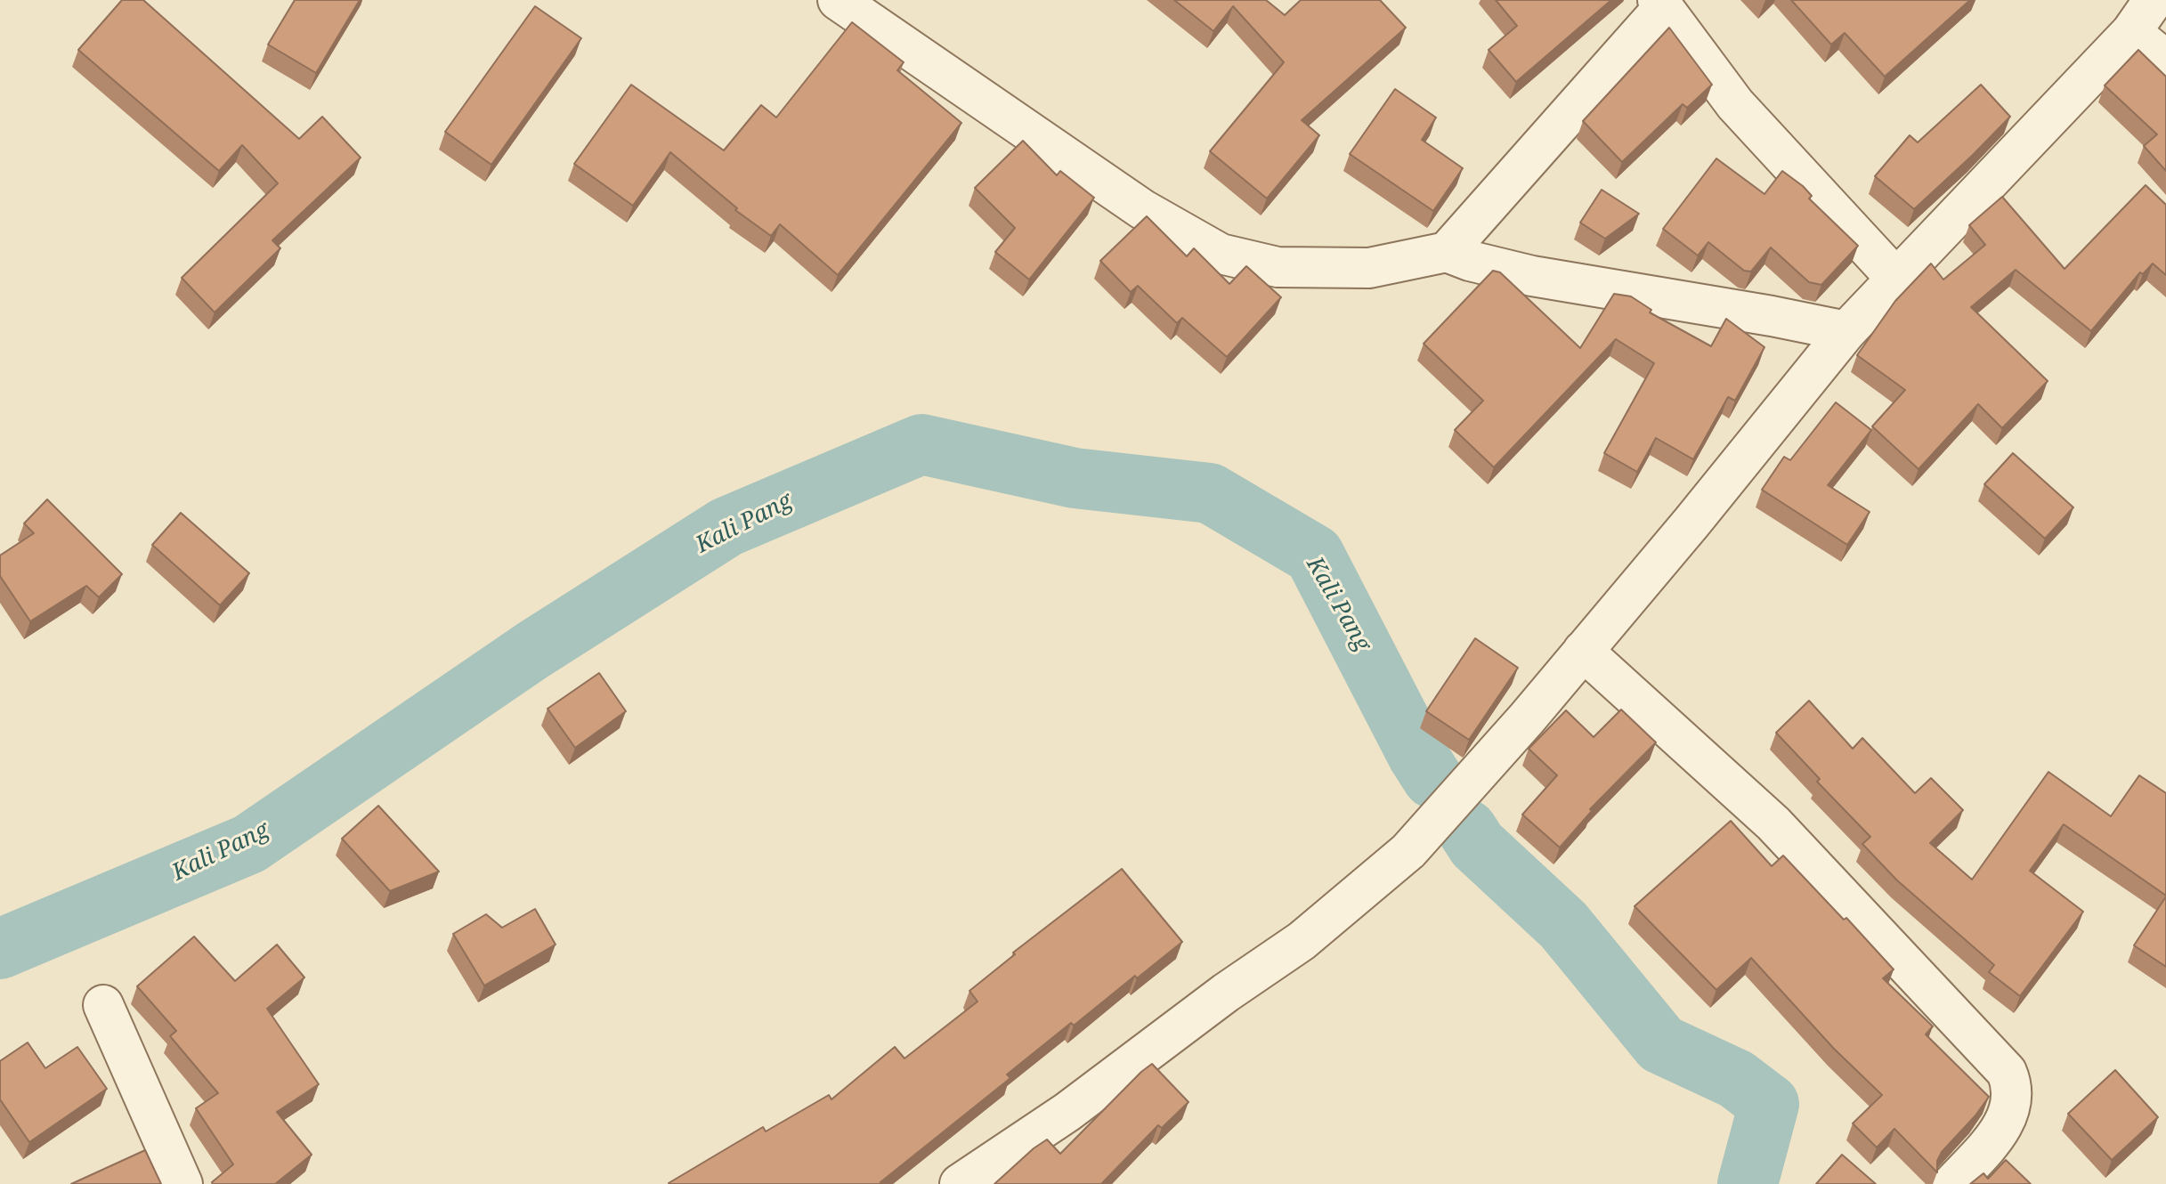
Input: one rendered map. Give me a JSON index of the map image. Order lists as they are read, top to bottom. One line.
{"water":["Kali Pang"]}
